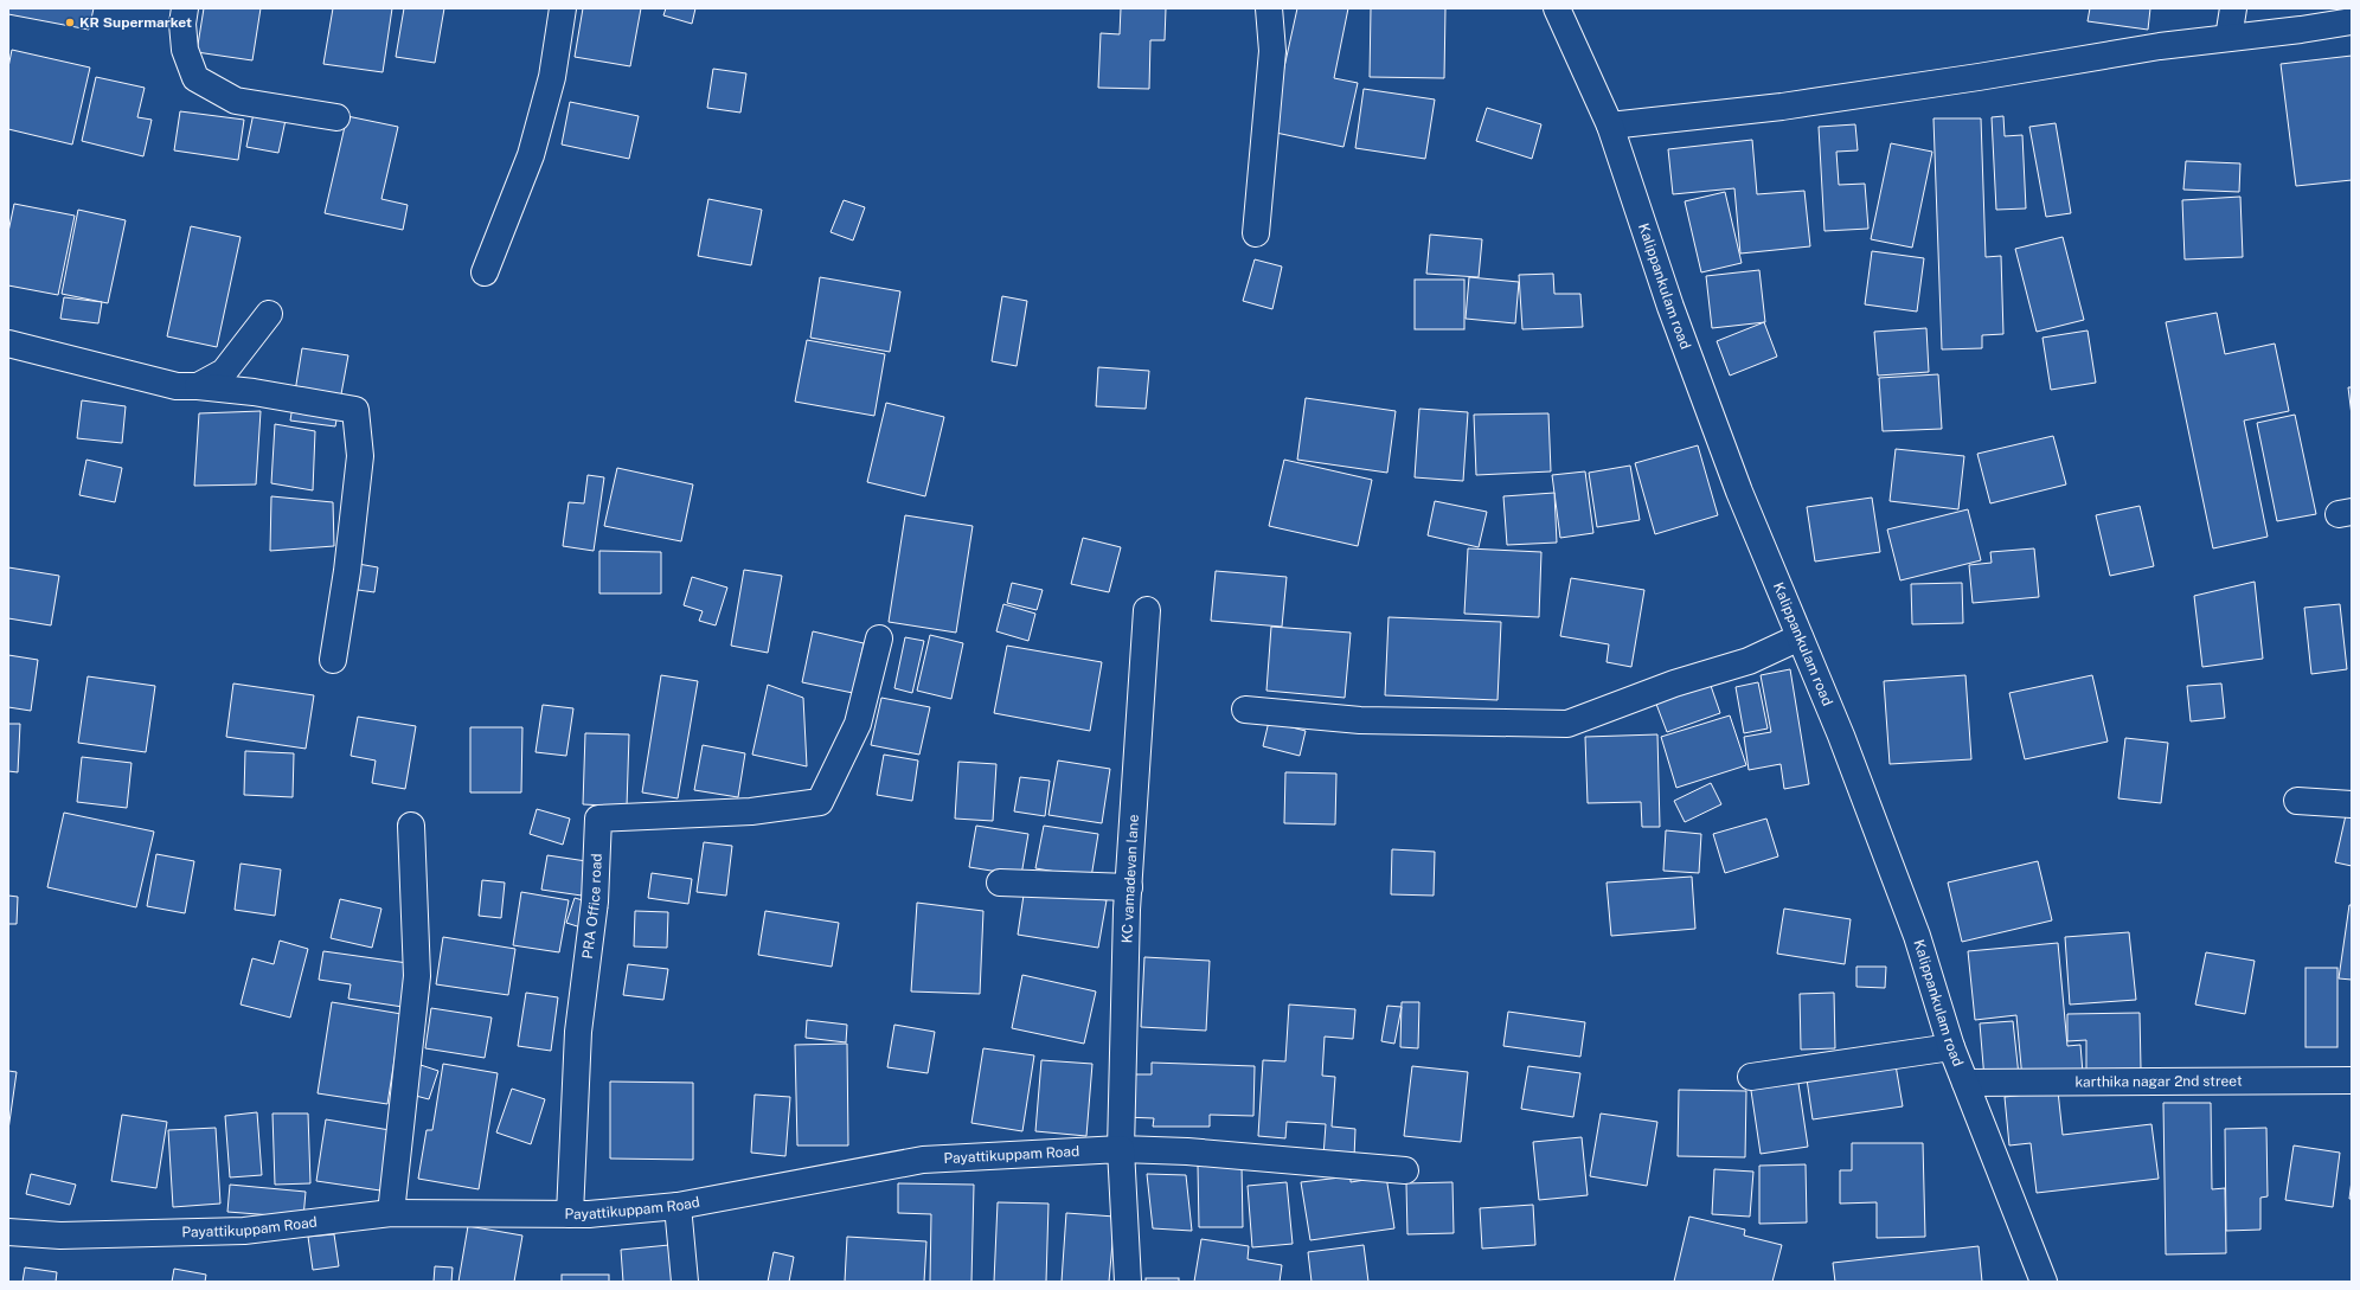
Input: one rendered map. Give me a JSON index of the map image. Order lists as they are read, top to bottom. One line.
{"streets":{"street":["Kalippankulam road","KC vamadevan lane","PRA Office road","karthika nagar 2nd street","Payattikuppam Road"]},"crossings":[["Kalippankulam road","karthika nagar 2nd street"],["KC vamadevan lane","Payattikuppam Road"],["PRA Office road","Payattikuppam Road"]],"places":["KR Supermarket"]}
